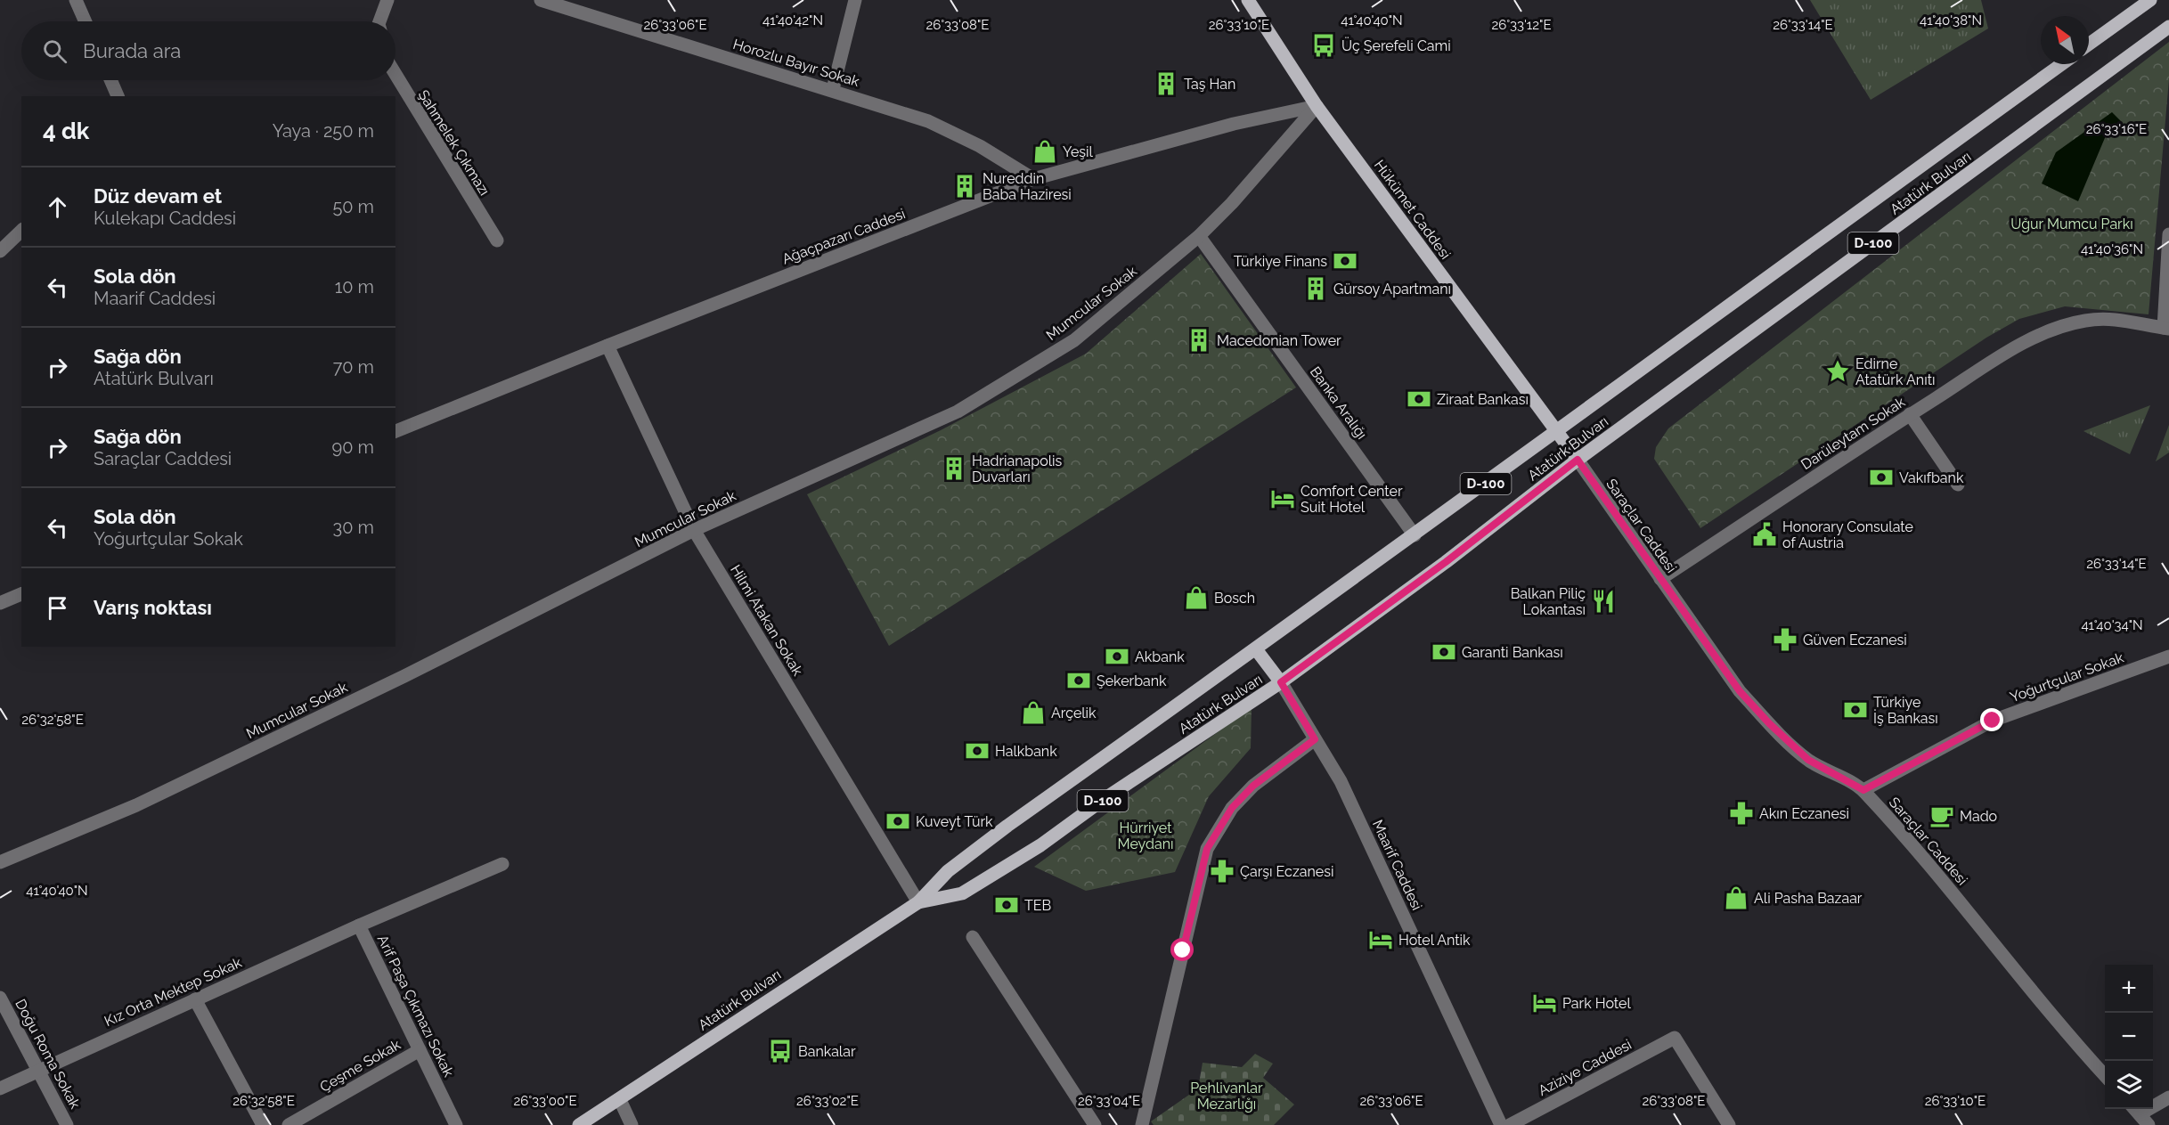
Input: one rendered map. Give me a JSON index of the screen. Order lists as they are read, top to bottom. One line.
{"streets":{"main road":["Atatürk Bulvarı","Hükümet Caddesi","D-100"],"street":["Horozlu Bayır Sokak","Şahmelek Çıkmazı","Ağaçpazarı Caddesi","Mumcular Sokak","Banka Aralığı","Darüleytam Sokak","Saraçlar Caddesi","Hilmi Atakan Sokak","Yoğurtçular Sokak","Maarif Caddesi","Kız Orta Mektep Sokak","Arif Paşa Çıkmazı Sokak","Doğu Roma Sokak","Çeşme Sokak","Aziziye Caddesi"]},"crossings":[["Horozlu Bayır Sokak","Ağaçpazarı Caddesi"],["Atatürk Bulvarı","Hükümet Caddesi"],["Atatürk Bulvarı","Banka Aralığı"],["Atatürk Bulvarı","Saraçlar Caddesi"],["Atatürk Bulvarı","Hilmi Atakan Sokak"],["Atatürk Bulvarı","Maarif Caddesi"],["Hükümet Caddesi","Ağaçpazarı Caddesi"],["Hükümet Caddesi","Mumcular Sokak"],["Hükümet Caddesi","Saraçlar Caddesi"],["Ağaçpazarı Caddesi","Mumcular Sokak"],["Ağaçpazarı Caddesi","Hilmi Atakan Sokak"],["Mumcular Sokak","Banka Aralığı"],["Mumcular Sokak","Hilmi Atakan Sokak"],["Darüleytam Sokak","Saraçlar Caddesi"],["Saraçlar Caddesi","Yoğurtçular Sokak"],["Kız Orta Mektep Sokak","Arif Paşa Çıkmazı Sokak"],["Kız Orta Mektep Sokak","Doğu Roma Sokak"],["Arif Paşa Çıkmazı Sokak","Çeşme Sokak"]],"parks":["Uğur Mumcu Parkı","Hürriyet Meydanı","Pehlivanlar Mezarlığı"],"places":{"bus stop":["Üç Şerefeli Cami","Bankalar"],"building":["Taş Han","Nureddin Baba Haziresi","Gürsoy Apartmanı","Macedonian Tower","Hadrianapolis Duvarları"],"shop":["Yeşil","Bosch","Arçelik","Ali Pasha Bazaar"],"bank":["Türkiye Finans","Ziraat Bankası","Vakıfbank","Garanti Bankası","Akbank","Şekerbank","Türkiye İş Bankası","Halkbank","Kuveyt Türk","TEB"],"place":["Edirne Atatürk Anıtı"],"hotel":["Comfort Center Suit Hotel","Hotel Antik","Park Hotel"],"public building":["Honorary Consulate of Austria"],"restaurant":["Balkan Piliç Lokantası"],"pharmacy":["Güven Eczanesi","Akın Eczanesi","Çarşı Eczanesi"],"cafe":["Mado"]},"north":"top left","page":{"search":"Burada ara","heading":["4 dk","Yaya · 250 m"],"list":[["Düz devam et","Kulekapı Caddesi","50 m"],["Sola dön","Maarif Caddesi","10 m"],["Sağa dön","Atatürk Bulvarı","70 m"],["Sağa dön","Saraçlar Caddesi","90 m"],["Sola dön","Yoğurtçular Sokak","30 m"],"Varış noktası"],"map_buttons":["+","−"]},"coordinates":["41°40'42\"N","41°40'40\"N","41°40'38\"N","26°33'06\"E","26°33'08\"E","26°33'10\"E","26°33'12\"E","26°33'14\"E","26°33'16\"E","41°40'36\"N","41°40'34\"N","26°32'58\"E","26°33'00\"E","26°33'02\"E","26°33'04\"E"]}
